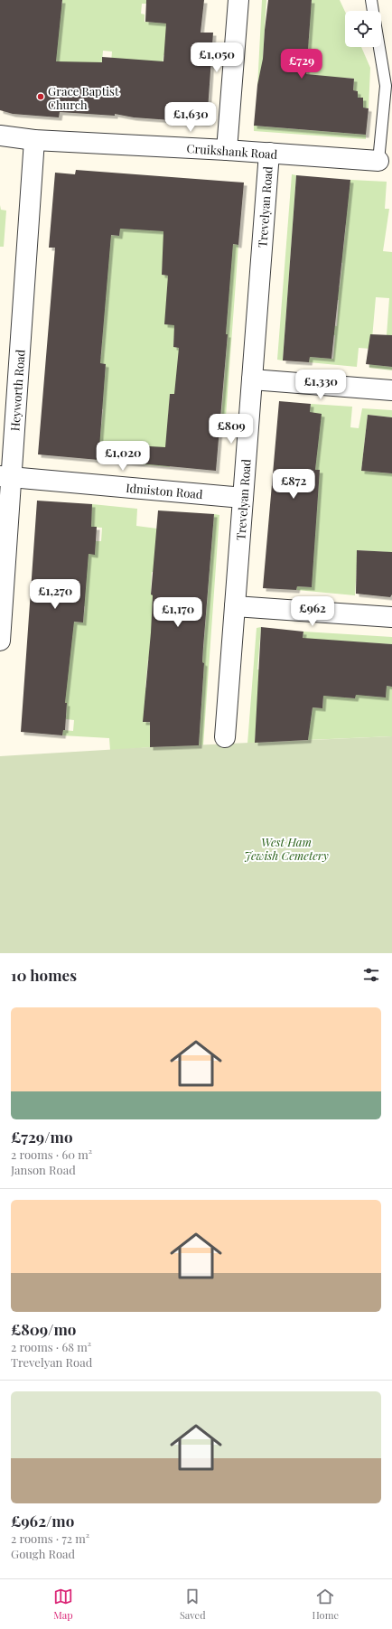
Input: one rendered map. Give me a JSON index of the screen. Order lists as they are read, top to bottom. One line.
{"streets":{"street":["Cruikshank Road","Trevelyan Road","Heyworth Road","Idmiston Road"]},"crossings":[["Cruikshank Road","Trevelyan Road"],["Cruikshank Road","Heyworth Road"],["Trevelyan Road","Idmiston Road"],["Heyworth Road","Idmiston Road"]],"parks":["West Ham Jewish Cemetery"],"places":["Grace Baptist Church"],"page":{"price":["£1,050","£729","£1,630","£1,330","£809","£1,020","£872","£1,270","£962","£1,170"],"heading":"10 homes","list":[{"name":"£729/mo","note":"2 rooms · 60 m² · Janson Road"},{"name":"£809/mo","note":"2 rooms · 68 m² · Trevelyan Road"},{"name":"£962/mo","note":"2 rooms · 72 m² · Gough Road"}],"tabs":["Map","Saved","Home"]}}
